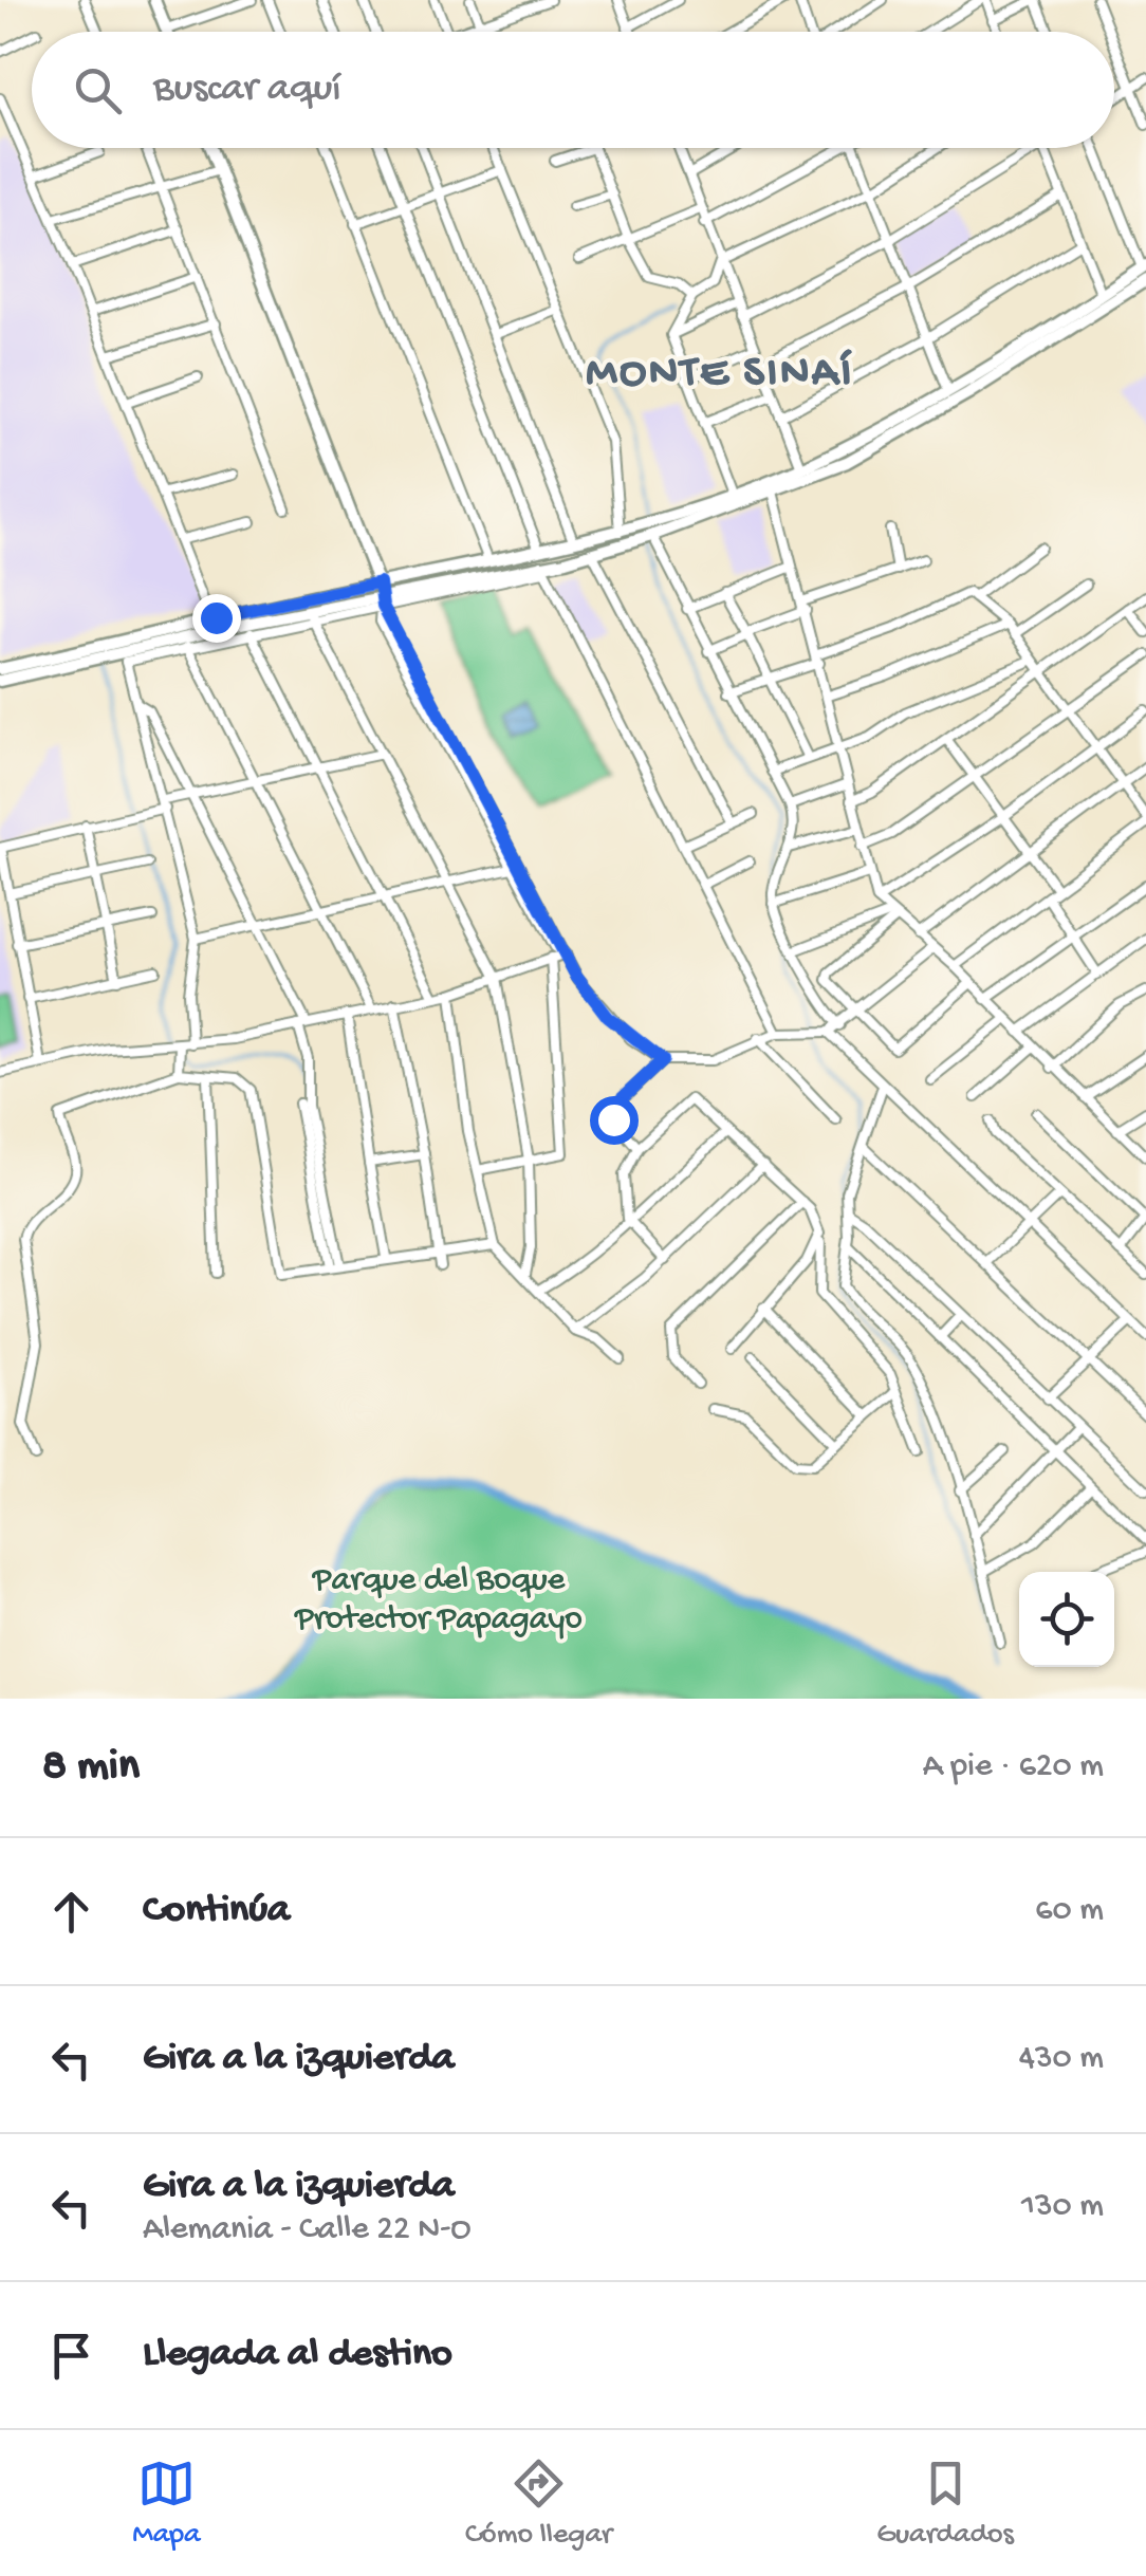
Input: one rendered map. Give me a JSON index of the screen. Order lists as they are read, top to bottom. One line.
{"districts":["MONTE SINAÍ"],"parks":["Parque del Boque Protector Papagayo"],"page":{"search":"Buscar aquí","heading":["8 min","A pie · 620 m"],"list":[["Continúa","60 m"],["Gira a la izquierda","430 m"],["Gira a la izquierda","Alemania - Calle 22 N-O","130 m"],"Llegada al destino"],"nav":["Mapa","Cómo llegar","Guardados"]}}
